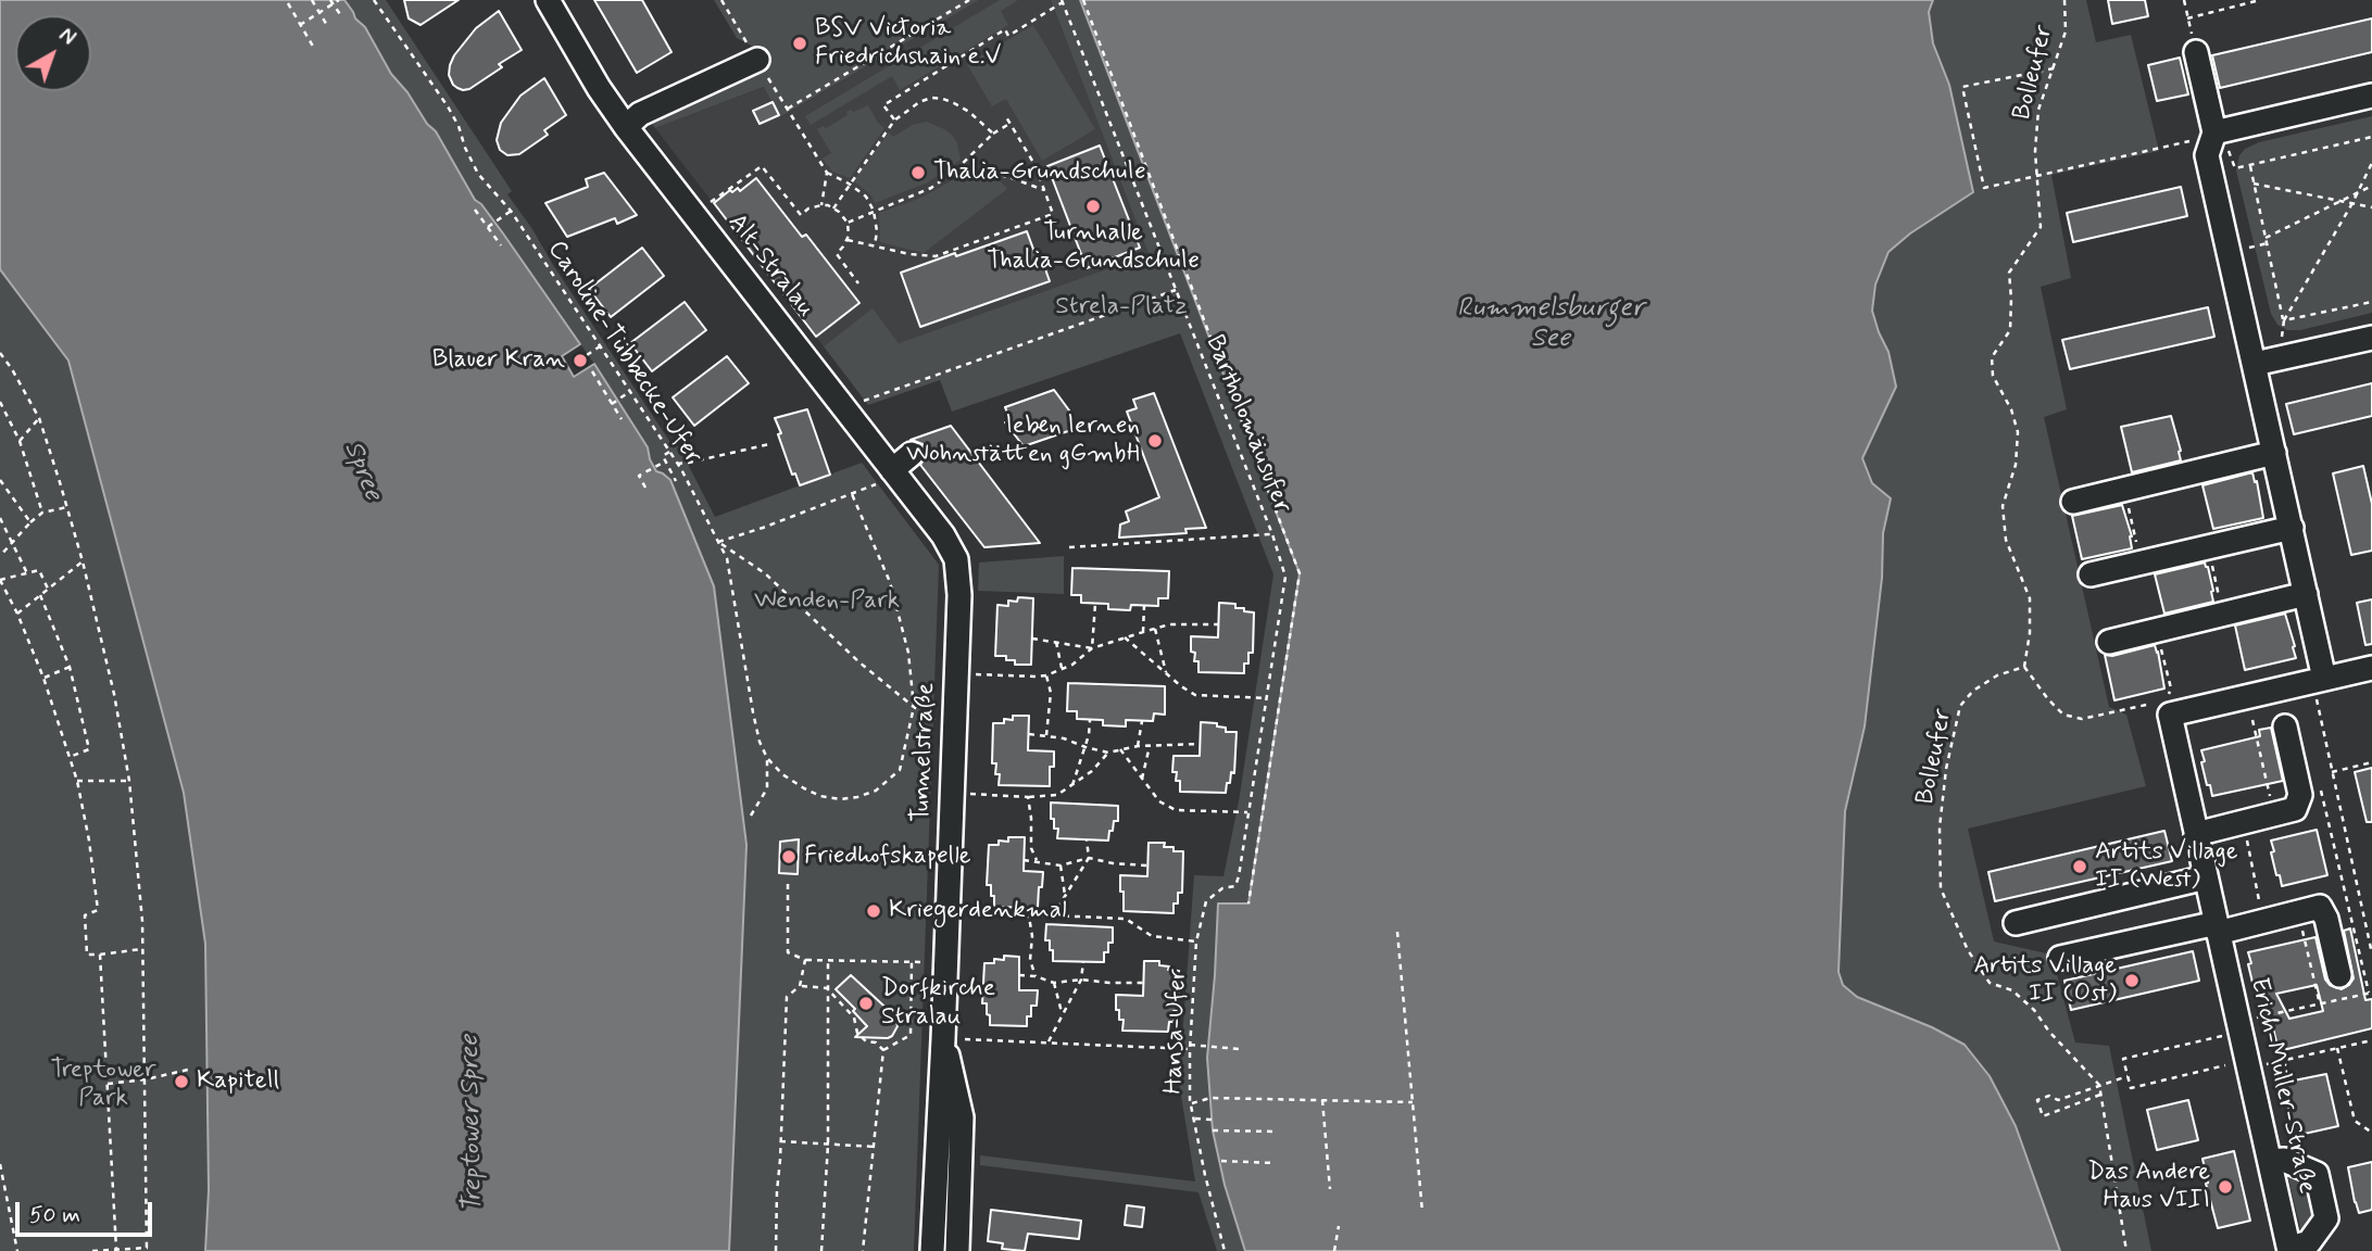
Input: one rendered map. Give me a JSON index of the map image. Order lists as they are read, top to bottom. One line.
{"streets":{"street":["Alt-Stralau","Tunnelstraße","Erich-Müller-Straße"],"path":["Bolleufer","Caroline-Tübbecke-Ufer","Bartholomäusufer","Hansa-Ufer"]},"crossings":[["Alt-Stralau","Tunnelstraße"],["Bartholomäusufer","Hansa-Ufer"]],"water":["Rummelsburger See","Spree","Treptower Spree"],"parks":["Strela-Platz","Wenden-Park","Treptower Park"],"places":["BSV Victoria Friedrichshain e.V","Thalia-Grundschule","Turnhalle Thalia-Grundschule","Blauer Kran","leben lernen Wohnstätten gGmbH","Friedhofskapelle","Artits Village II (West)","Kriegerdenkmal","Artits Village II (Ost)","Dorfkirche Stralau","Kapitell","Das Andere Haus VIII"],"scale_bar":"50 m","north":"top right"}
